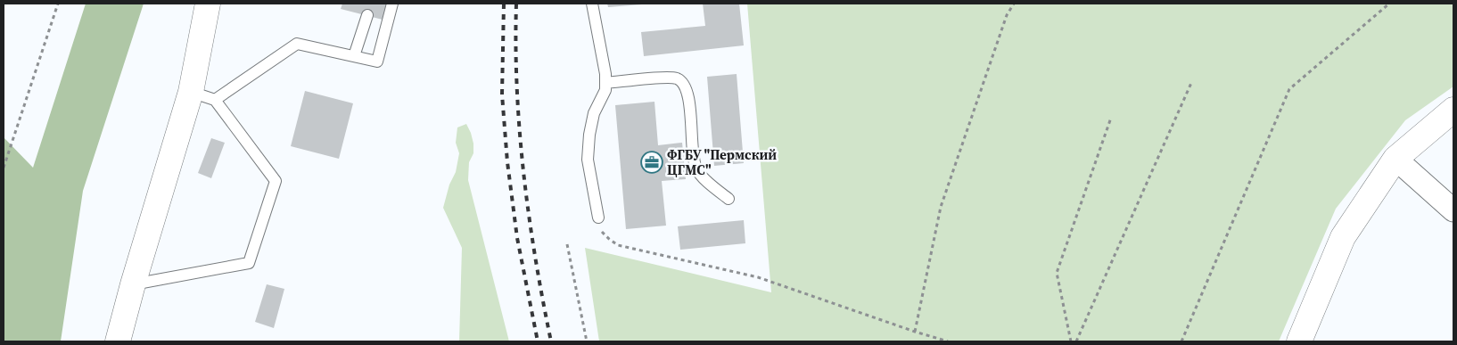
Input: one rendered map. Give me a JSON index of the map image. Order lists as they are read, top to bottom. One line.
{"places":{"office":["ФГБУ \"Пермский ЦГМС\""]}}
